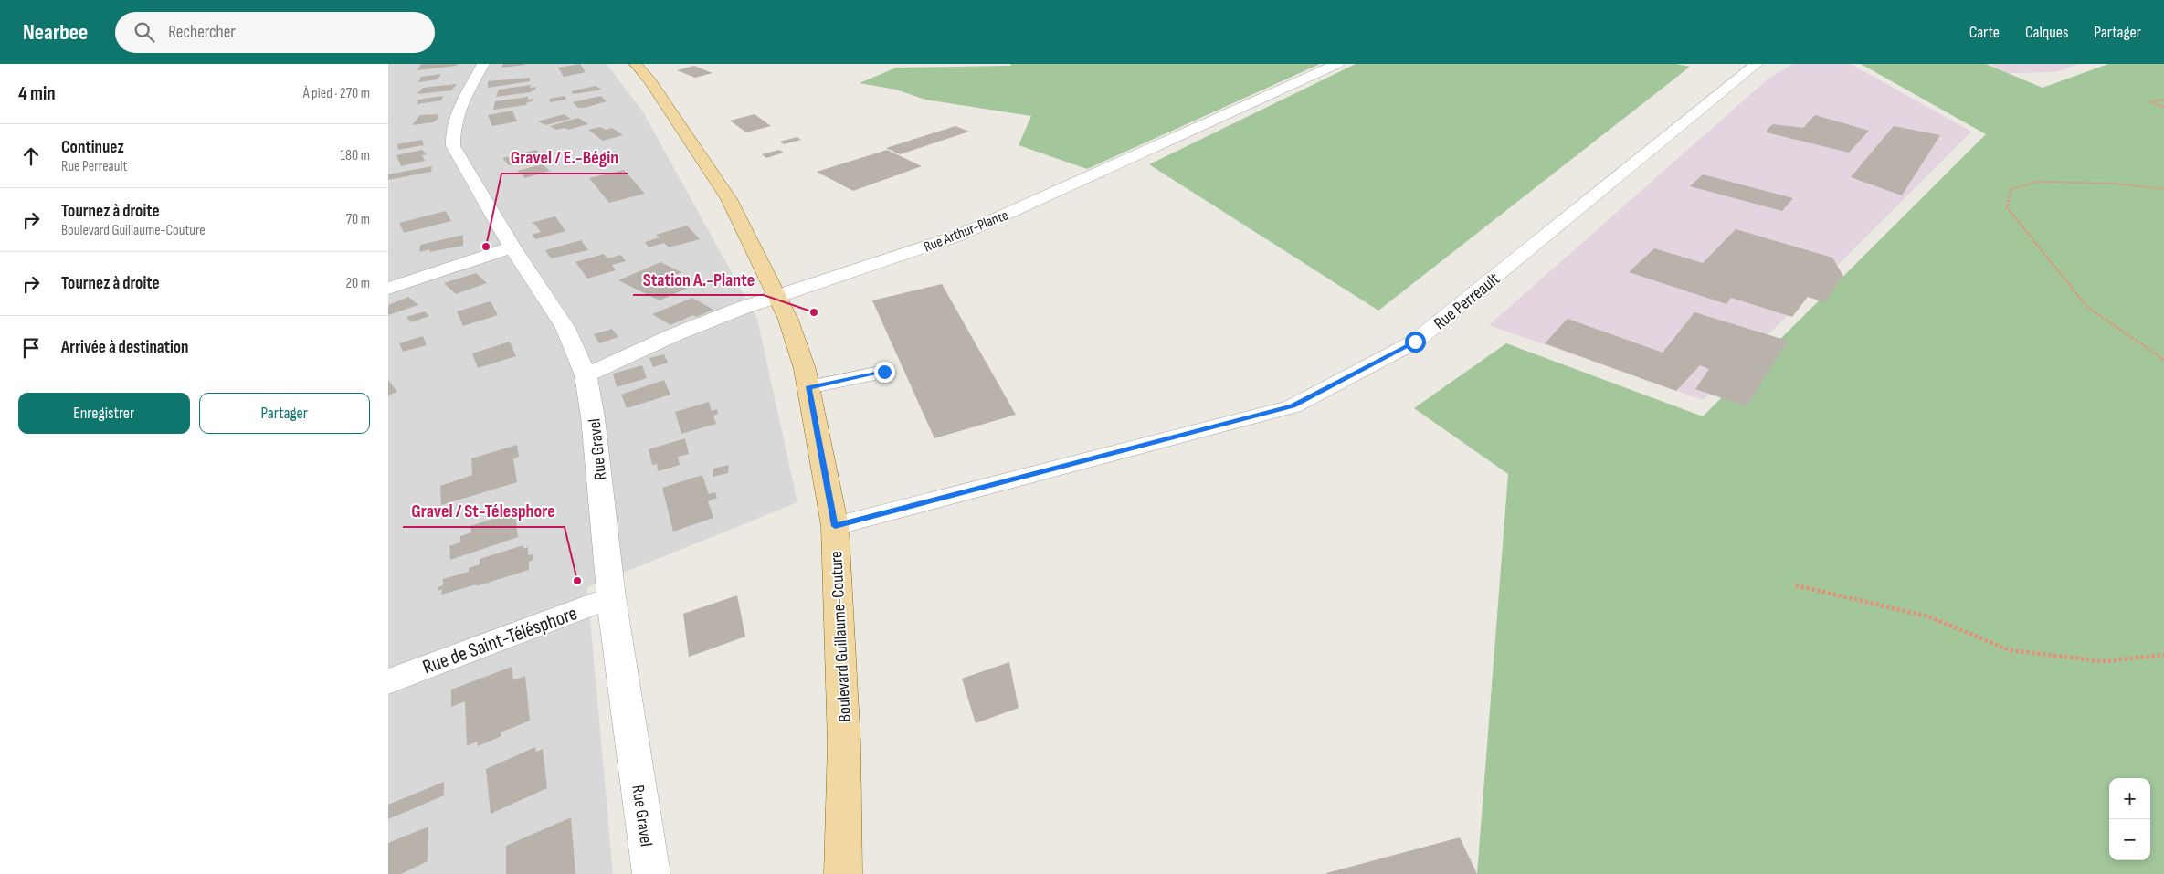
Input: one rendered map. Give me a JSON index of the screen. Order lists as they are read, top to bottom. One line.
{"streets":{"main road":["Boulevard Guillaume-Couture"],"street":["Rue Arthur-Plante","Rue Perreault","Rue Gravel","Rue de Saint-Télésphore"]},"crossings":[["Rue Arthur-Plante","Rue Gravel"],["Rue Arthur-Plante","Boulevard Guillaume-Couture"],["Rue Perreault","Boulevard Guillaume-Couture"],["Rue Gravel","Rue de Saint-Télésphore"]],"places":["Gravel / E.-Bégin","Station A.-Plante","Gravel / St-Télesphore"],"page":{"header":"Nearbee","search":"Rechercher","nav":["Carte","Calques","Partager"],"heading":["4 min","À pied · 270 m"],"list":[["Continuez","Rue Perreault","180 m"],["Tournez à droite","Boulevard Guillaume-Couture","70 m"],["Tournez à droite","20 m"],"Arrivée à destination"],"buttons":["Enregistrer","Partager"],"map_buttons":["+","−"]}}
